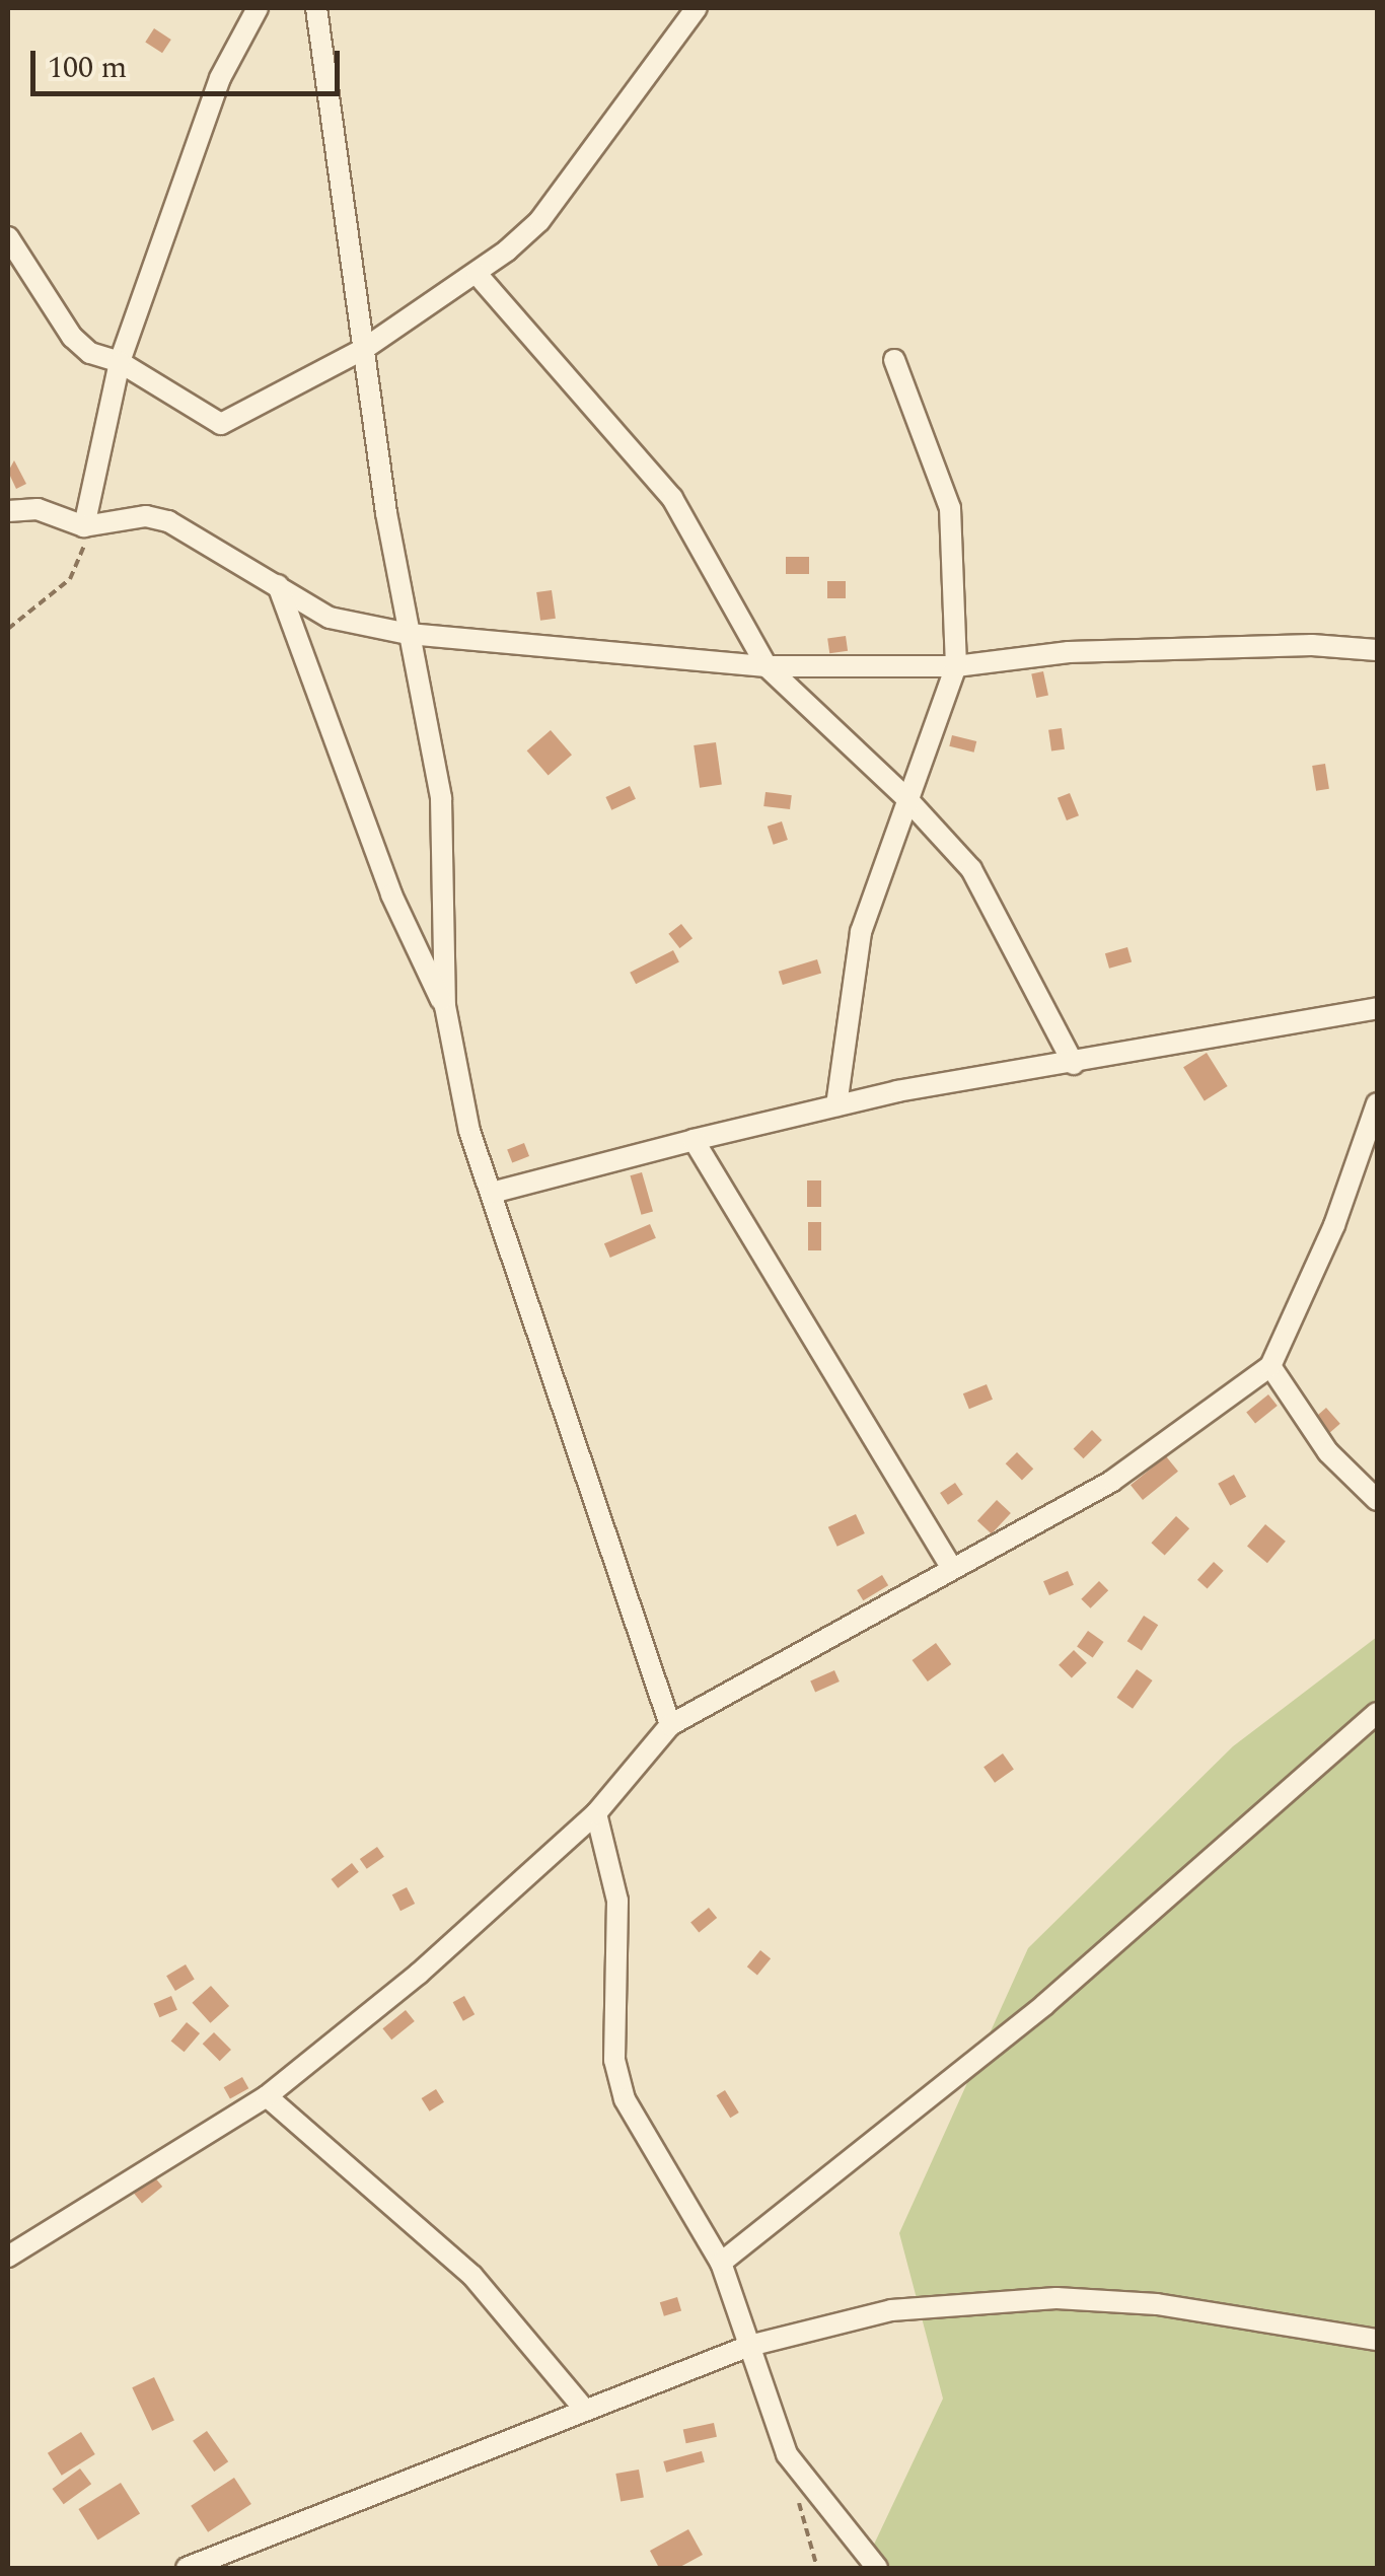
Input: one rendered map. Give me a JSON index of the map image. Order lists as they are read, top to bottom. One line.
{"scale_bar":"100 m"}
